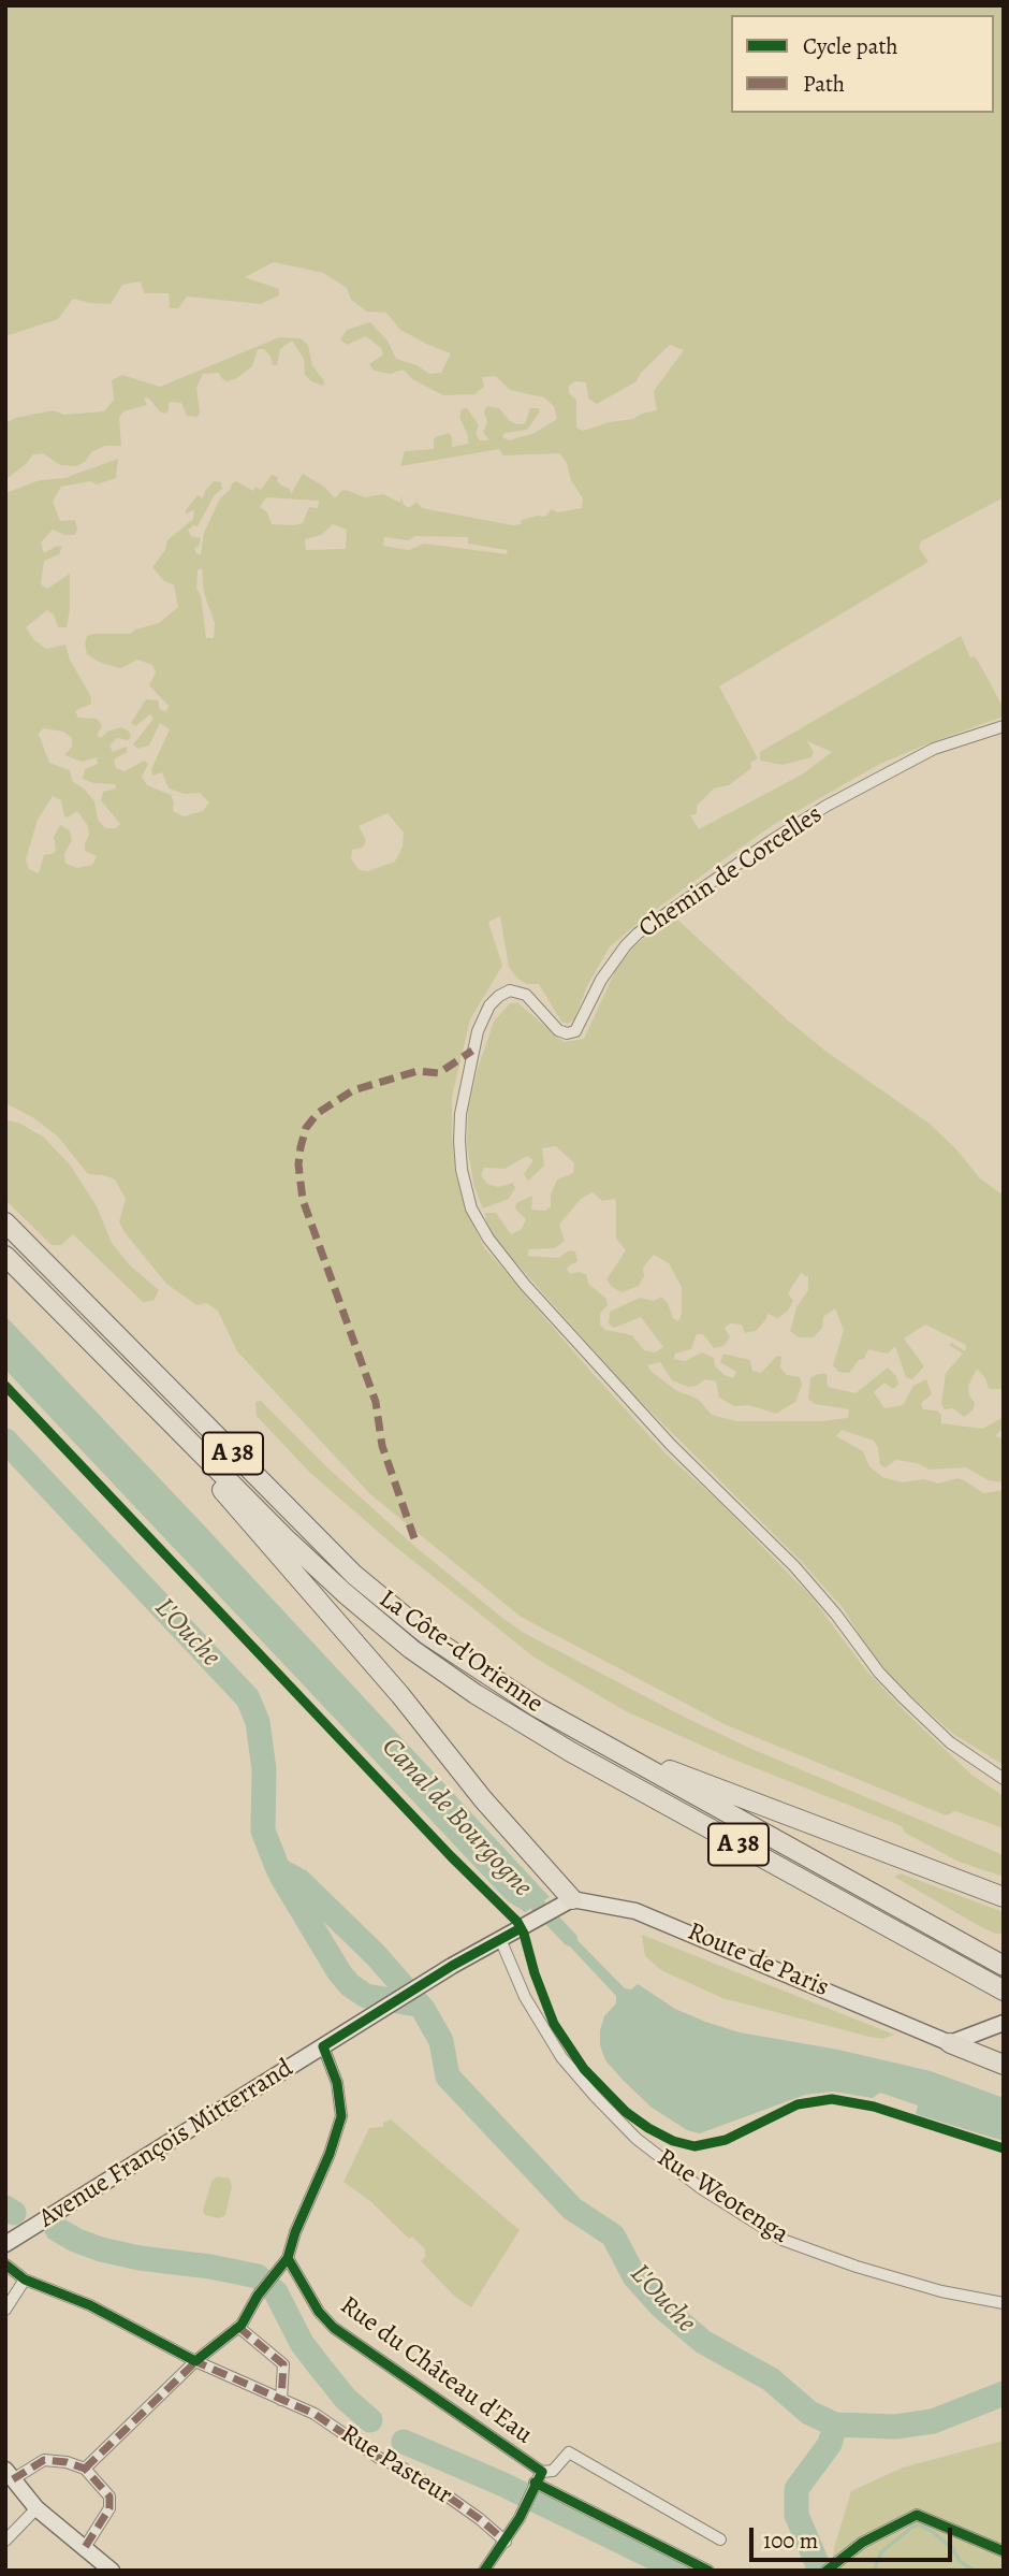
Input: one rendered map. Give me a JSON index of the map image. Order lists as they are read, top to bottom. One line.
{"streets":{"highway":["A 38","La Côte-d'Orienne"],"main road":["Route de Paris","Avenue François Mitterrand"],"street":["Chemin de Corcelles","Rue Weotenga","Rue du Château d'Eau","Rue Pasteur"]},"crossings":[["Route de Paris","Avenue François Mitterrand"],["Avenue François Mitterrand","Rue Weotenga"]],"water":["L'Ouche","Canal de Bourgogne"],"legend":["Cycle path","Path"],"scale_bar":"100 m"}
